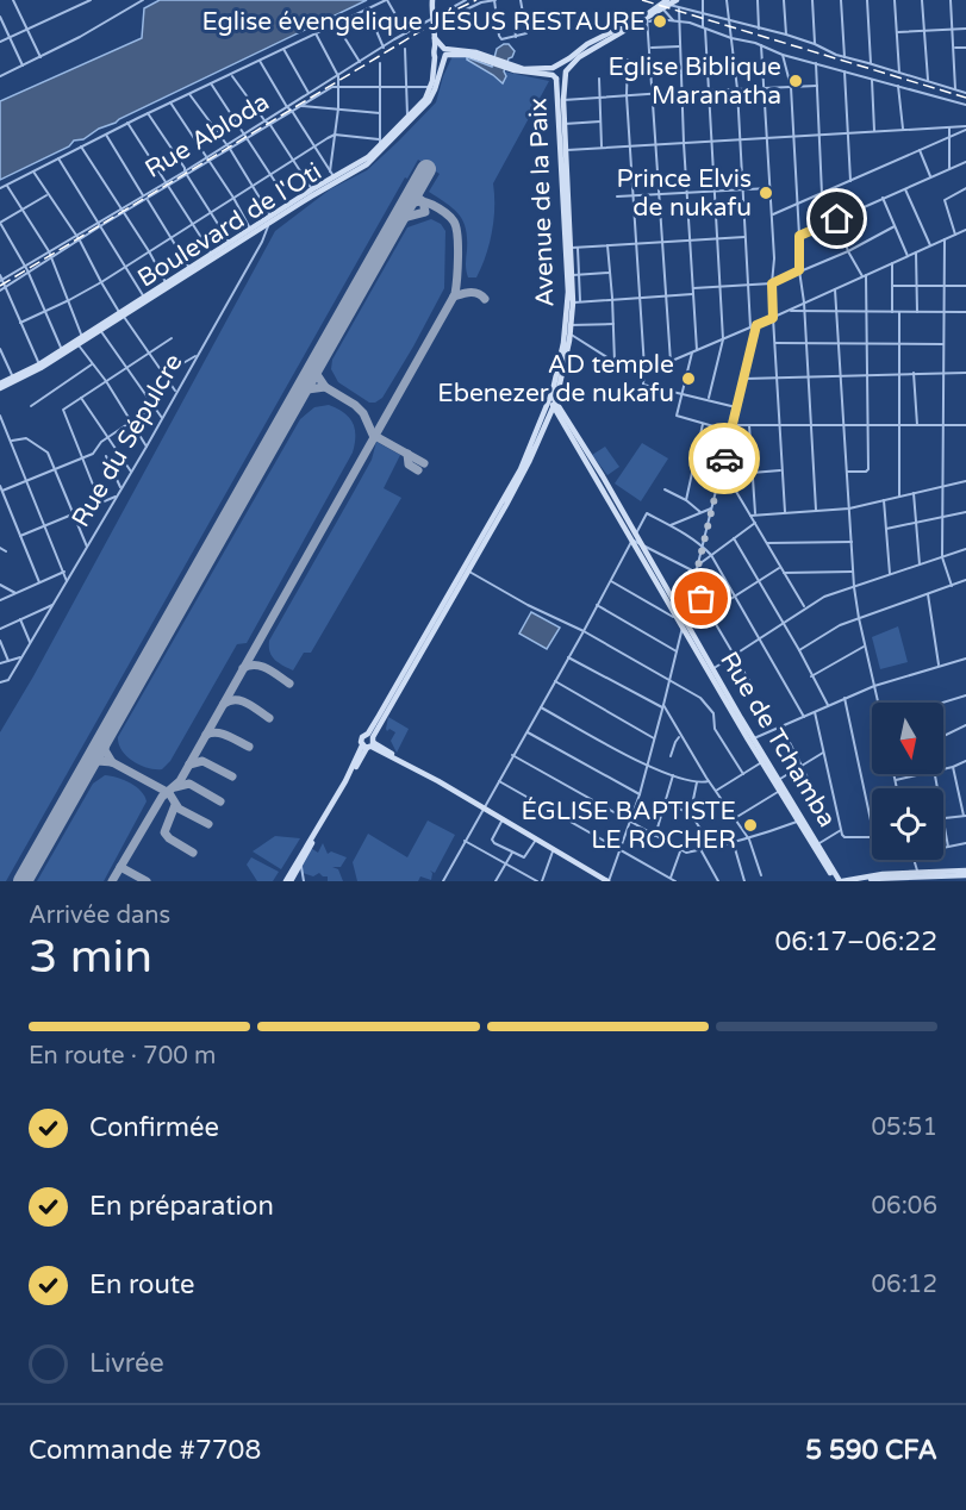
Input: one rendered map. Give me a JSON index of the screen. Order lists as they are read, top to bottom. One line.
{"streets":{"main road":["Avenue de la Paix","Boulevard de l'Oti","Rue de Tchamba"],"street":["Rue Abloda","Rue du Sépulcre"]},"crossings":[["Rue Abloda","Boulevard de l'Oti"],["Boulevard de l'Oti","Rue du Sépulcre"]],"places":["Eglise évengelique JÉSUS RESTAURE","Eglise Biblique Maranatha","Prince Elvis de nukafu","AD temple Ebenezer de nukafu","ÉGLISE BAPTISTE LE ROCHER"],"north":"bottom","page":{"heading":["3 min","Arrivée dans","06:17–06:22"],"panel":["Commande #7708","5 590 CFA"],"bar":"En route · 700 m","list":[["Confirmée","05:51"],["En préparation","06:06"],["En route","06:12"],"Livrée"]}}
